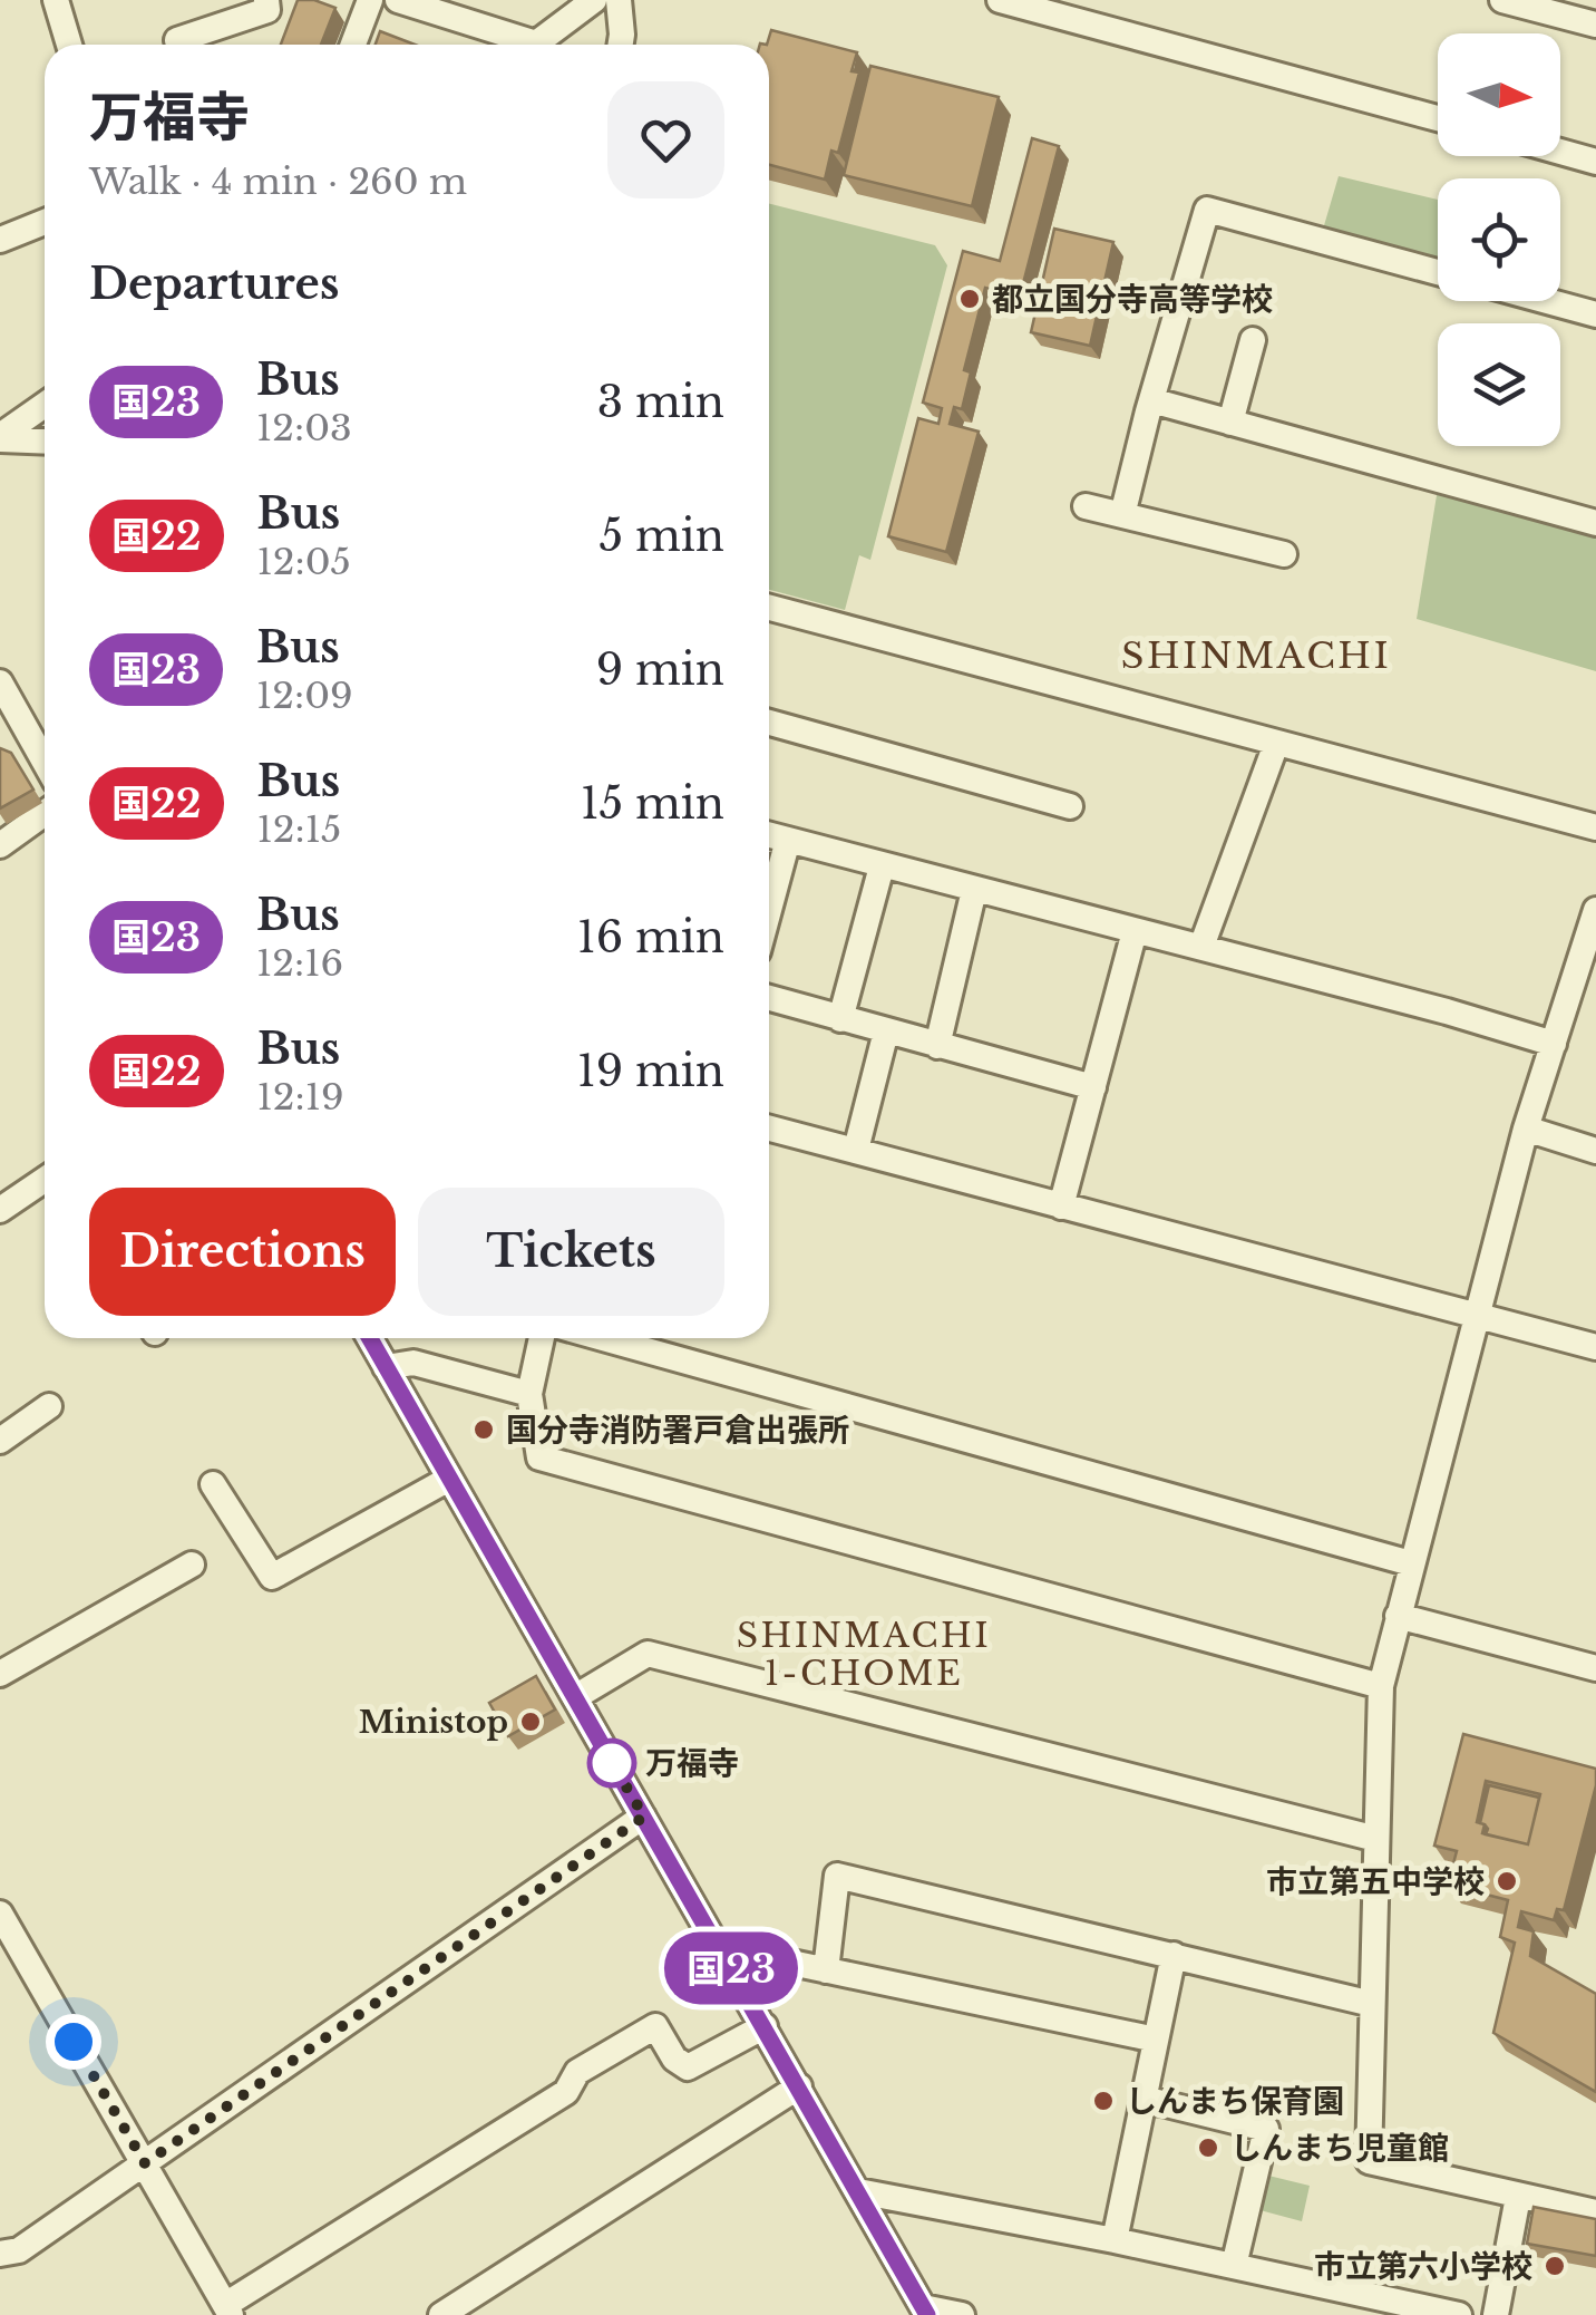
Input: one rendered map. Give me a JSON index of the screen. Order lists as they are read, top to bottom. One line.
{"districts":["SHINMACHI","SHINMACHI 1-CHOME"],"places":["都立国分寺高等学校","国分寺消防署戸倉出張所","Ministop","万福寺","市立第五中学校","しんまち保育園","しんまち児童館","市立第六小学校"],"lines":["bus line 国23"],"north":"right","page":{"on_map":"国23","heading":[["万福寺","Walk · 4 min · 260 m"],"Departures"],"list":[{"mark":"国23","name":"Bus","note":"12:03","value":"3 min"},{"mark":"国22","name":"Bus","note":"12:05","value":"5 min"},{"mark":"国23","name":"Bus","note":"12:09","value":"9 min"},{"mark":"国22","name":"Bus","note":"12:15","value":"15 min"},{"mark":"国23","name":"Bus","note":"12:16","value":"16 min"},{"mark":"国22","name":"Bus","note":"12:19","value":"19 min"}],"buttons":["Directions","Tickets"]}}
